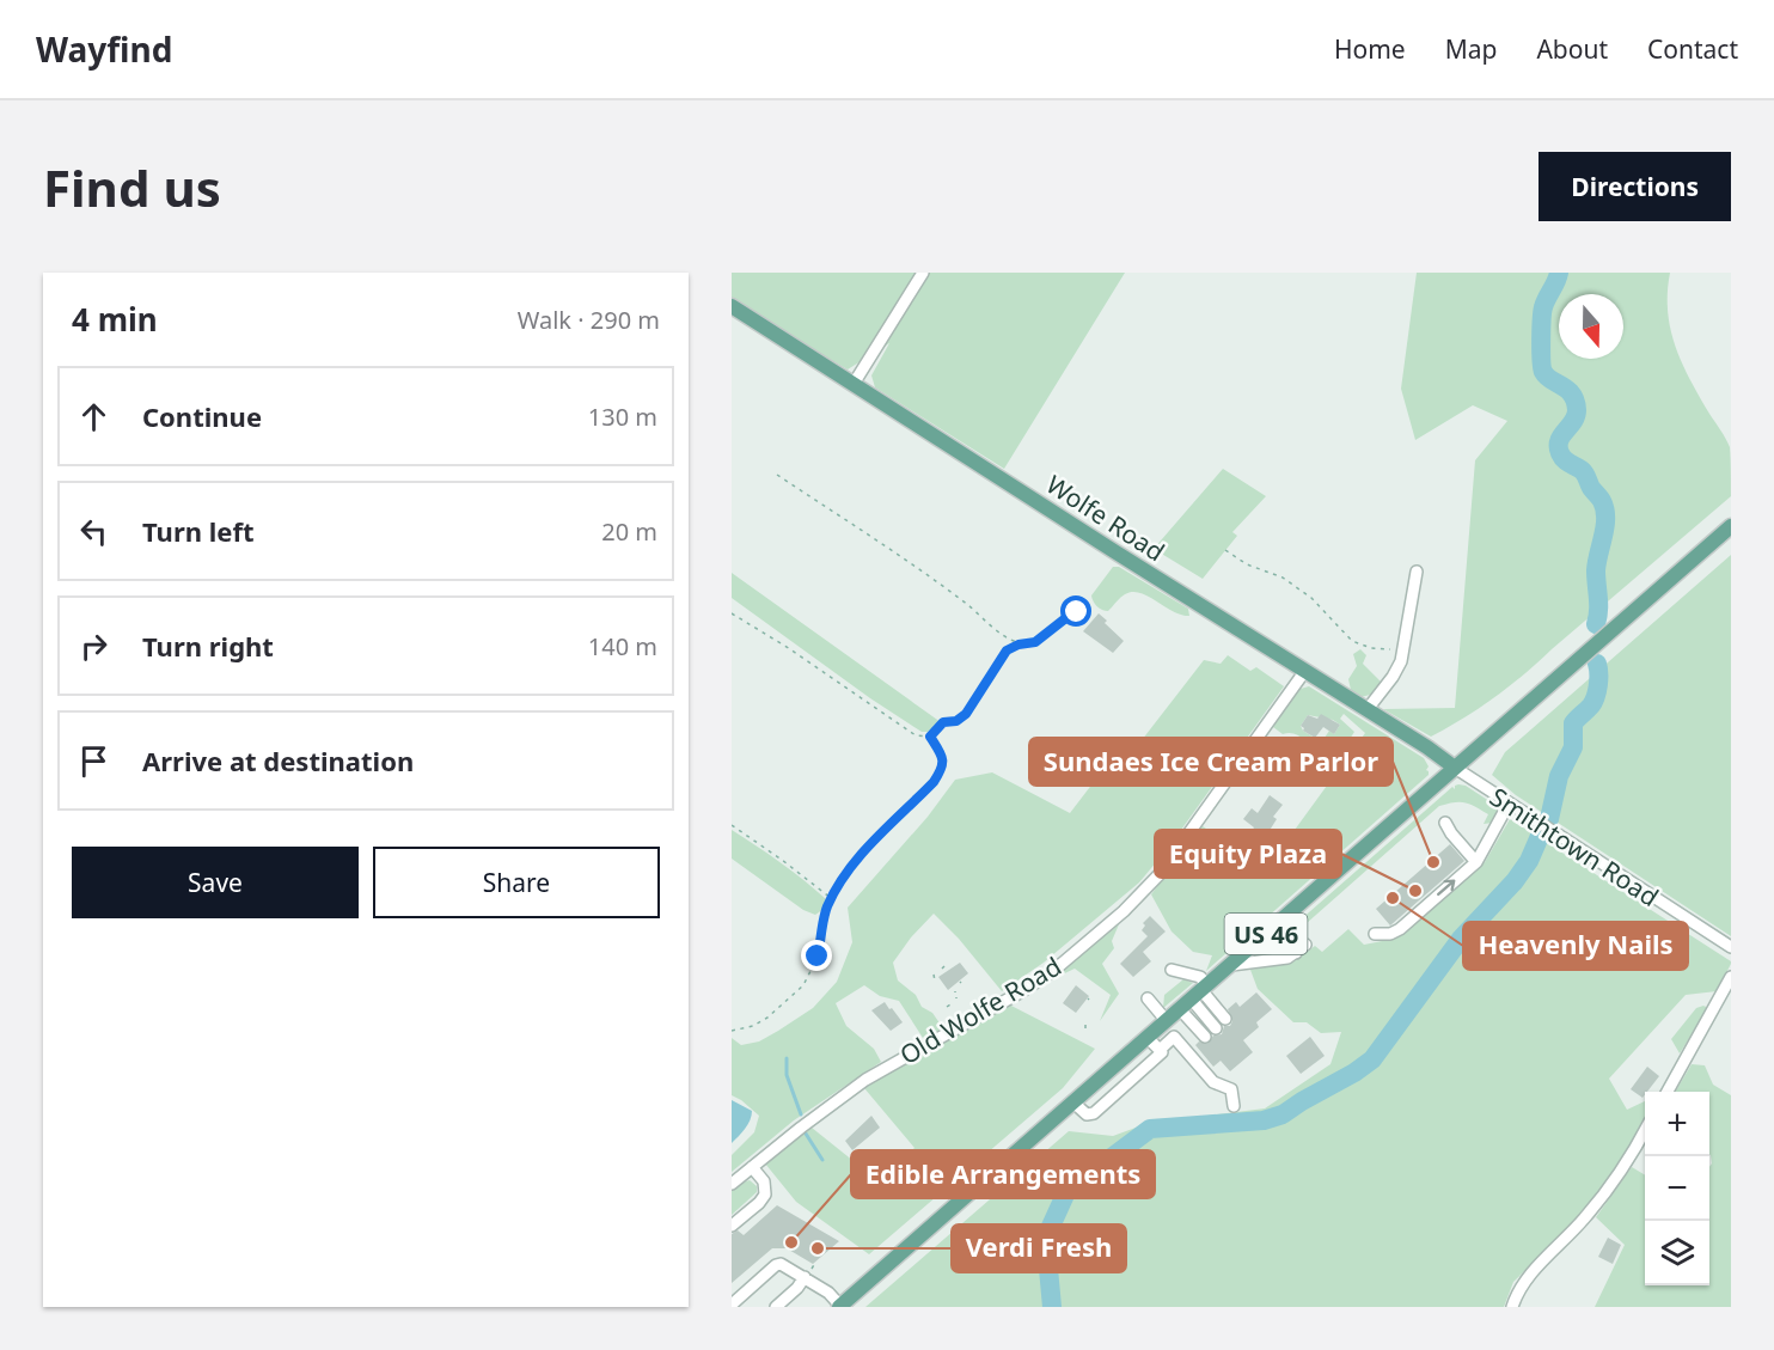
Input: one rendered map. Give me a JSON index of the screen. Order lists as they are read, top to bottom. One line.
{"streets":{"main road":["Wolfe Road","US 46"],"street":["Smithtown Road","Old Wolfe Road"]},"crossings":[["Wolfe Road","Smithtown Road"],["Wolfe Road","US 46"],["Wolfe Road","Old Wolfe Road"],["Smithtown Road","US 46"]],"places":["Sundaes Ice Cream Parlor","Equity Plaza","Heavenly Nails","Edible Arrangements","Verdi Fresh"],"north":"bottom","page":{"header":"Wayfind","nav":["Home","Map","About","Contact"],"buttons":["Directions",["Save","Share"]],"title":"Find us","heading":["4 min","Walk · 290 m"],"list":[["Continue","130 m"],["Turn left","20 m"],["Turn right","140 m"],"Arrive at destination"],"map_buttons":["+","−"]}}
